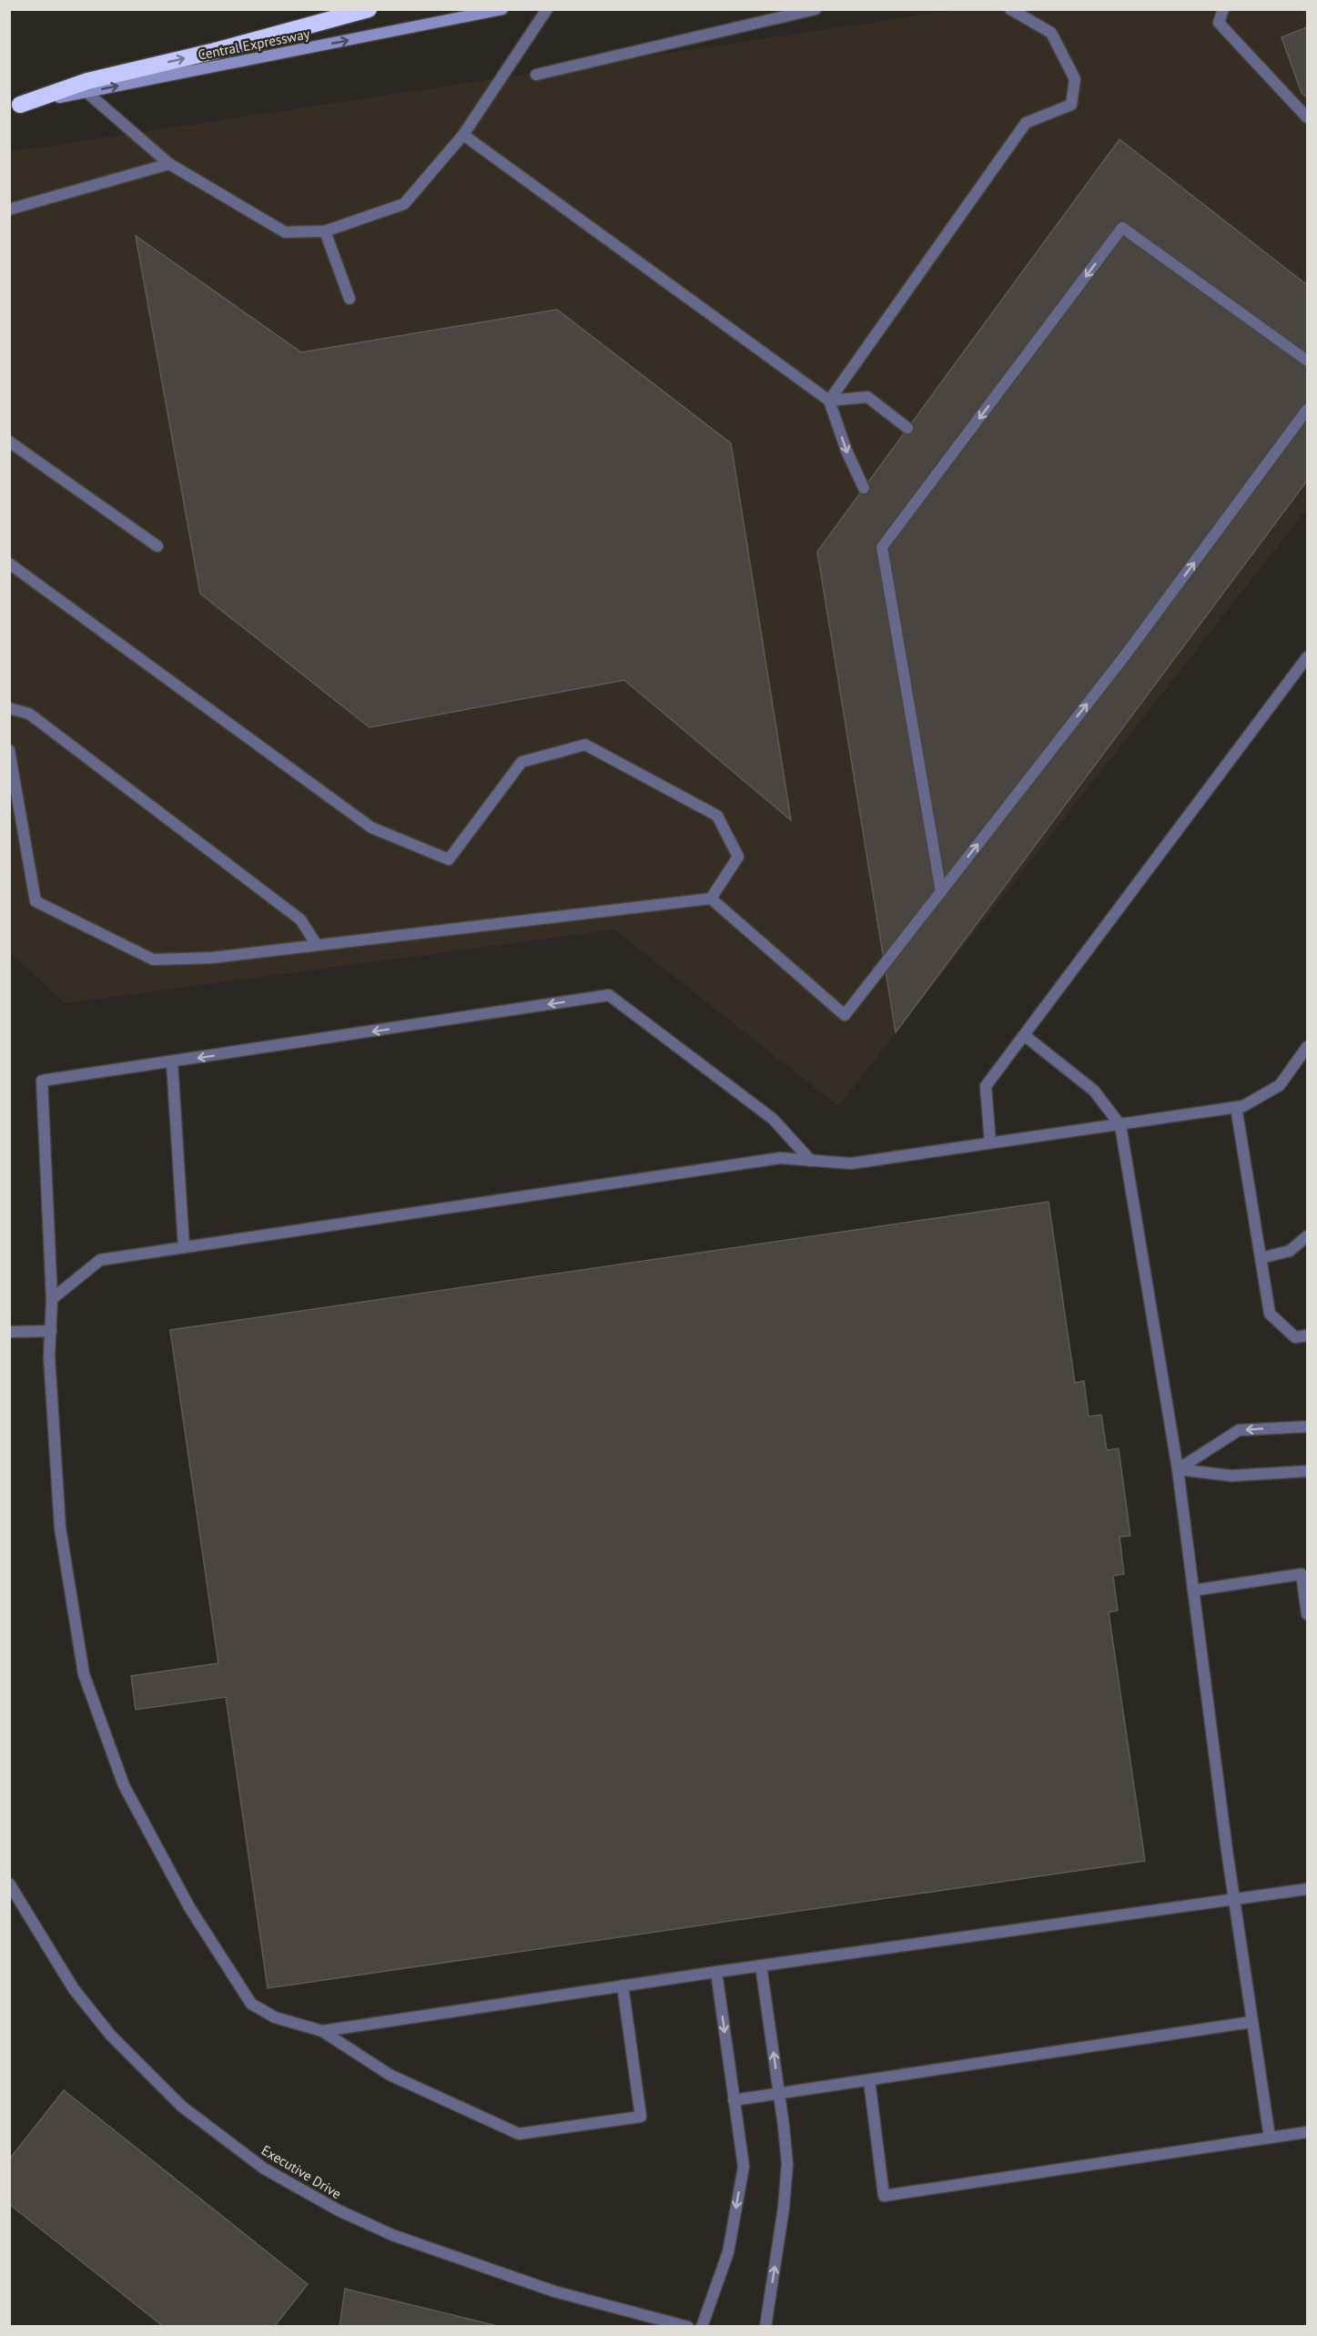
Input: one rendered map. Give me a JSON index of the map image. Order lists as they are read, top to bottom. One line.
{"streets":{"main road":["Central Expressway"],"street":["Executive Drive"]},"one_way":["Central Expressway"]}
